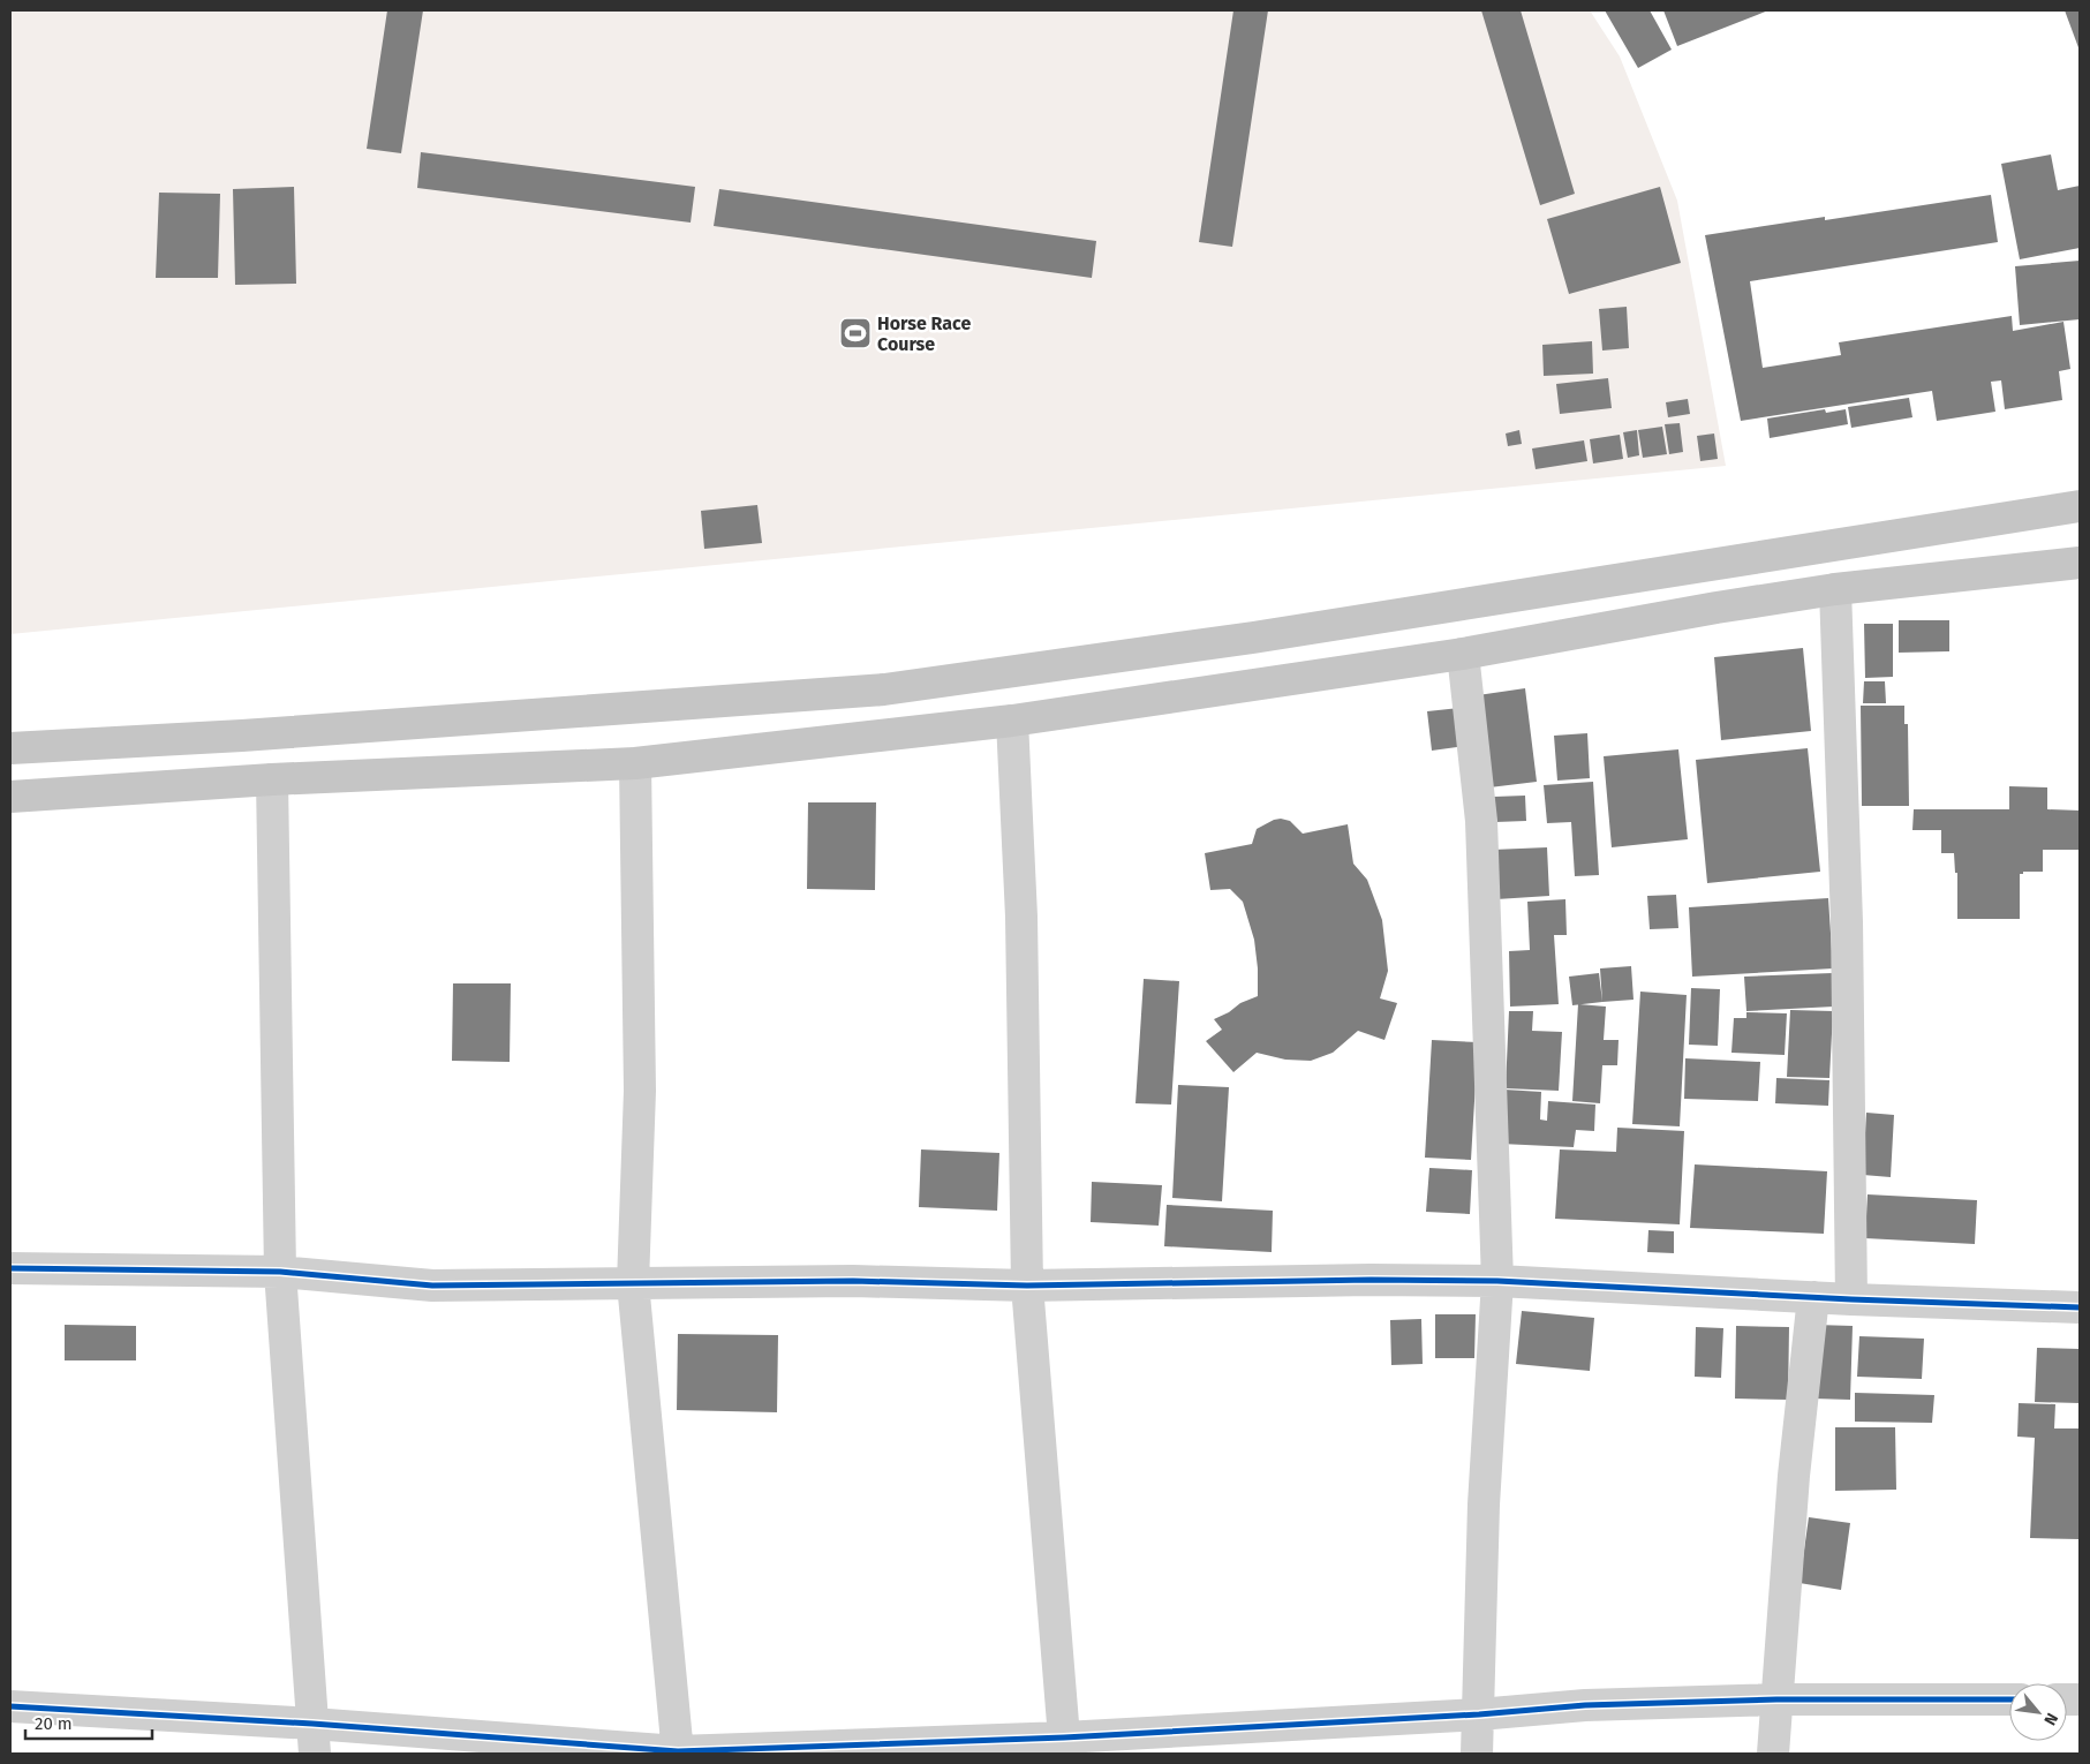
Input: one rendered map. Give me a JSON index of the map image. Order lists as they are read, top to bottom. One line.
{"places":{"sports":["Horse Race Course"]},"scale_bar":"20 m","north":"bottom right"}
